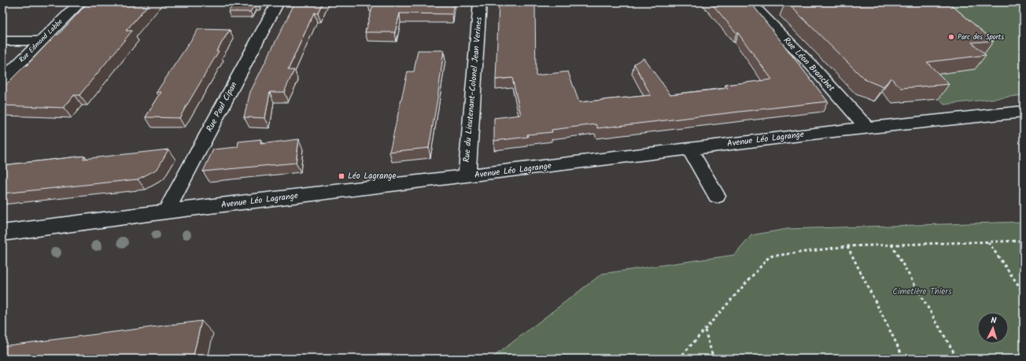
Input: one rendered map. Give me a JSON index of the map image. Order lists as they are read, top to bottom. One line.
{"streets":{"street":["Rue Edmond Labbe","Rue Léon Branchet","Rue du Lieutenant-Colonel Jean Verines","Rue Paul Cipan","Avenue Léo Lagrange"]},"crossings":[["Rue Léon Branchet","Avenue Léo Lagrange"],["Rue du Lieutenant-Colonel Jean Verines","Avenue Léo Lagrange"],["Rue Paul Cipan","Avenue Léo Lagrange"]],"parks":["Cimetière Thiers"],"places":{"other":["Parc des Sports"],"transit":["Léo Lagrange"]},"north":"top"}
